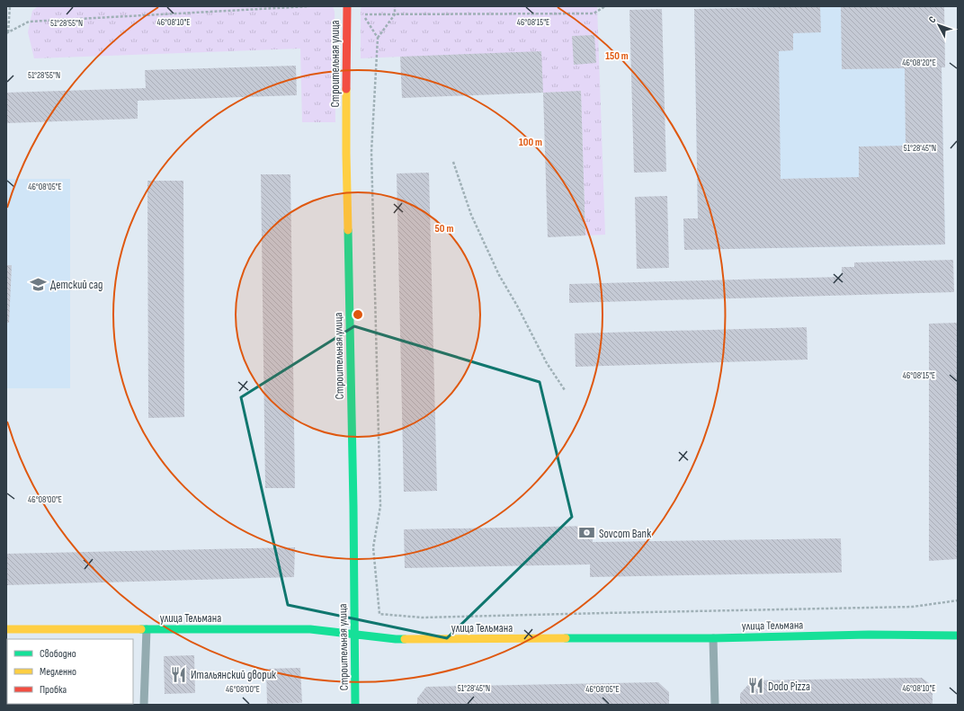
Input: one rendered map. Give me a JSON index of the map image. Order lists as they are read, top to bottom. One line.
{"streets":{"street":["Строительная улица","улица Тельмана"]},"crossings":[["Строительная улица","улица Тельмана"]],"places":{"school or university":["Детский сад"],"bank":["Sovcom Bank"],"restaurant":["Итальянский дворик","Dodo Pizza"]},"legend":["Свободно","Медленно","Пробка"],"north":"top left","coordinates":["46°08'10\"E","46°08'15\"E","51°28'55\"N","46°08'20\"E","51°28'45\"N","46°08'05\"E","46°08'00\"E"],"rings":["150 m","100 m","50 m"]}
